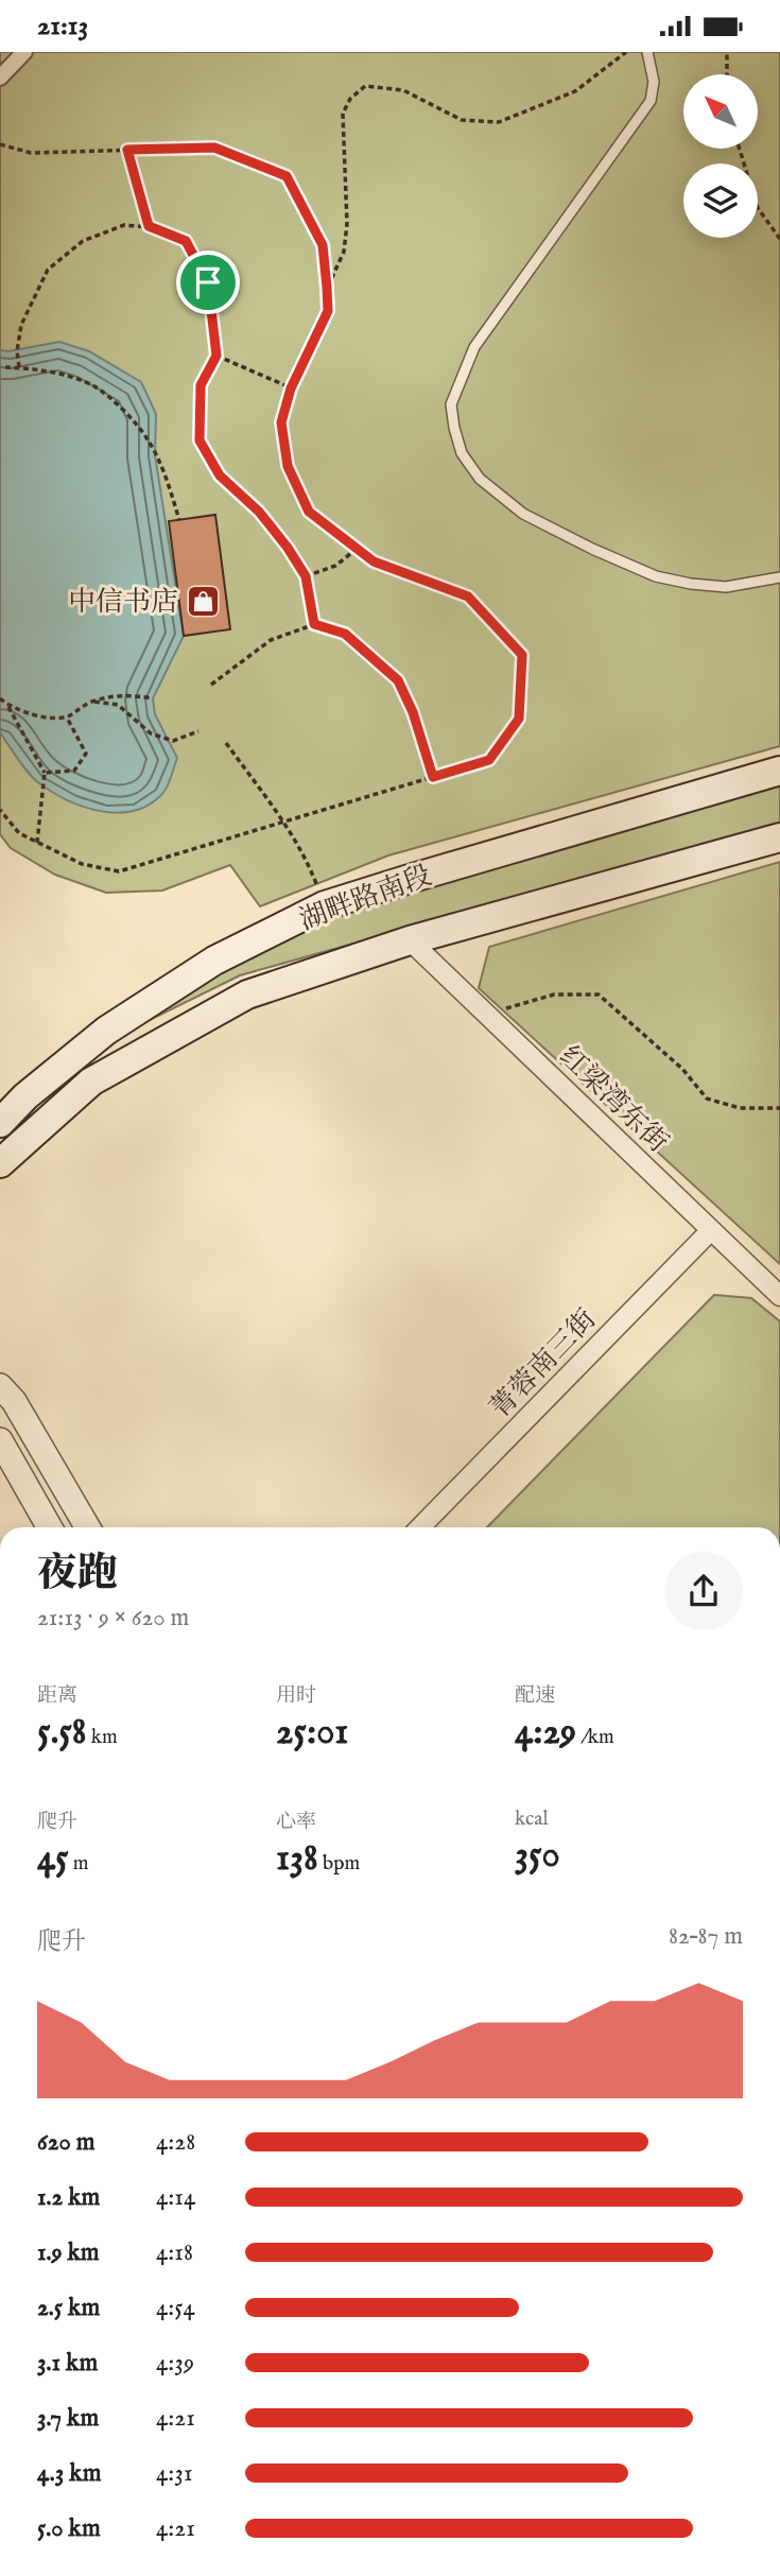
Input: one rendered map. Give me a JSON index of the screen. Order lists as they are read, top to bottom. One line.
{"streets":{"main road":["湖畔路南段"],"street":["红梁湾东街","菁蓉南三街"]},"crossings":[["湖畔路南段","红梁湾东街"],["红梁湾东街","菁蓉南三街"]],"places":{"shop":["中信书店"]},"north":"top left","page":{"status":"21:13","heading":["夜跑","21:13 · 9 × 620 m"],"stats":[["距离","5.58 km"],["用时","25:01"],["配速","4:29 /km"],["爬升","45 m"],["心率","138 bpm"],["kcal","350"]],"chart":["爬升","82–87 m"],"list":[{"name":"620 m","note":"4:28"},{"name":"1.2 km","note":"4:14"},{"name":"1.9 km","note":"4:18"},{"name":"2.5 km","note":"4:54"},{"name":"3.1 km","note":"4:39"},{"name":"3.7 km","note":"4:21"},{"name":"4.3 km","note":"4:31"},{"name":"5.0 km","note":"4:21"}]}}
